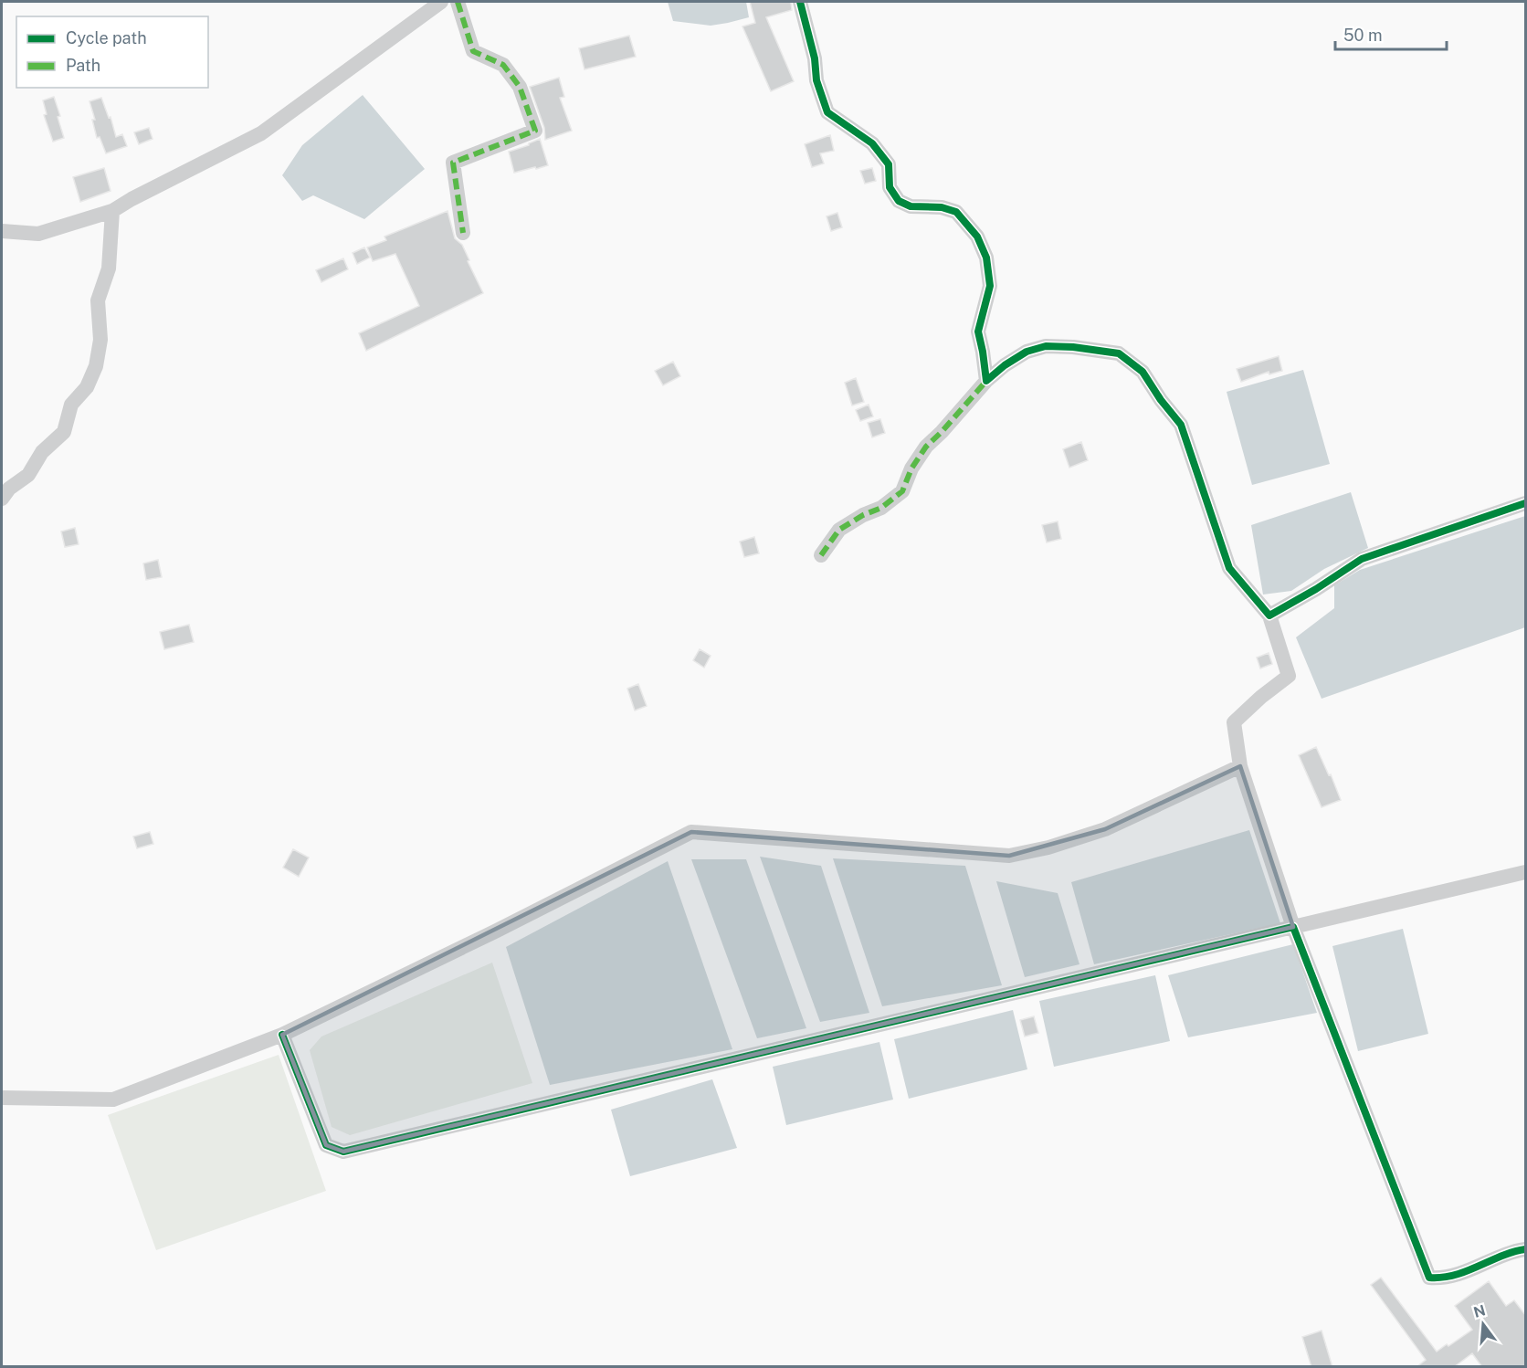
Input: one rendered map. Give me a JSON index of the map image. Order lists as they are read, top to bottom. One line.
{"legend":["Cycle path","Path"],"scale_bar":"50 m","north":"top"}
